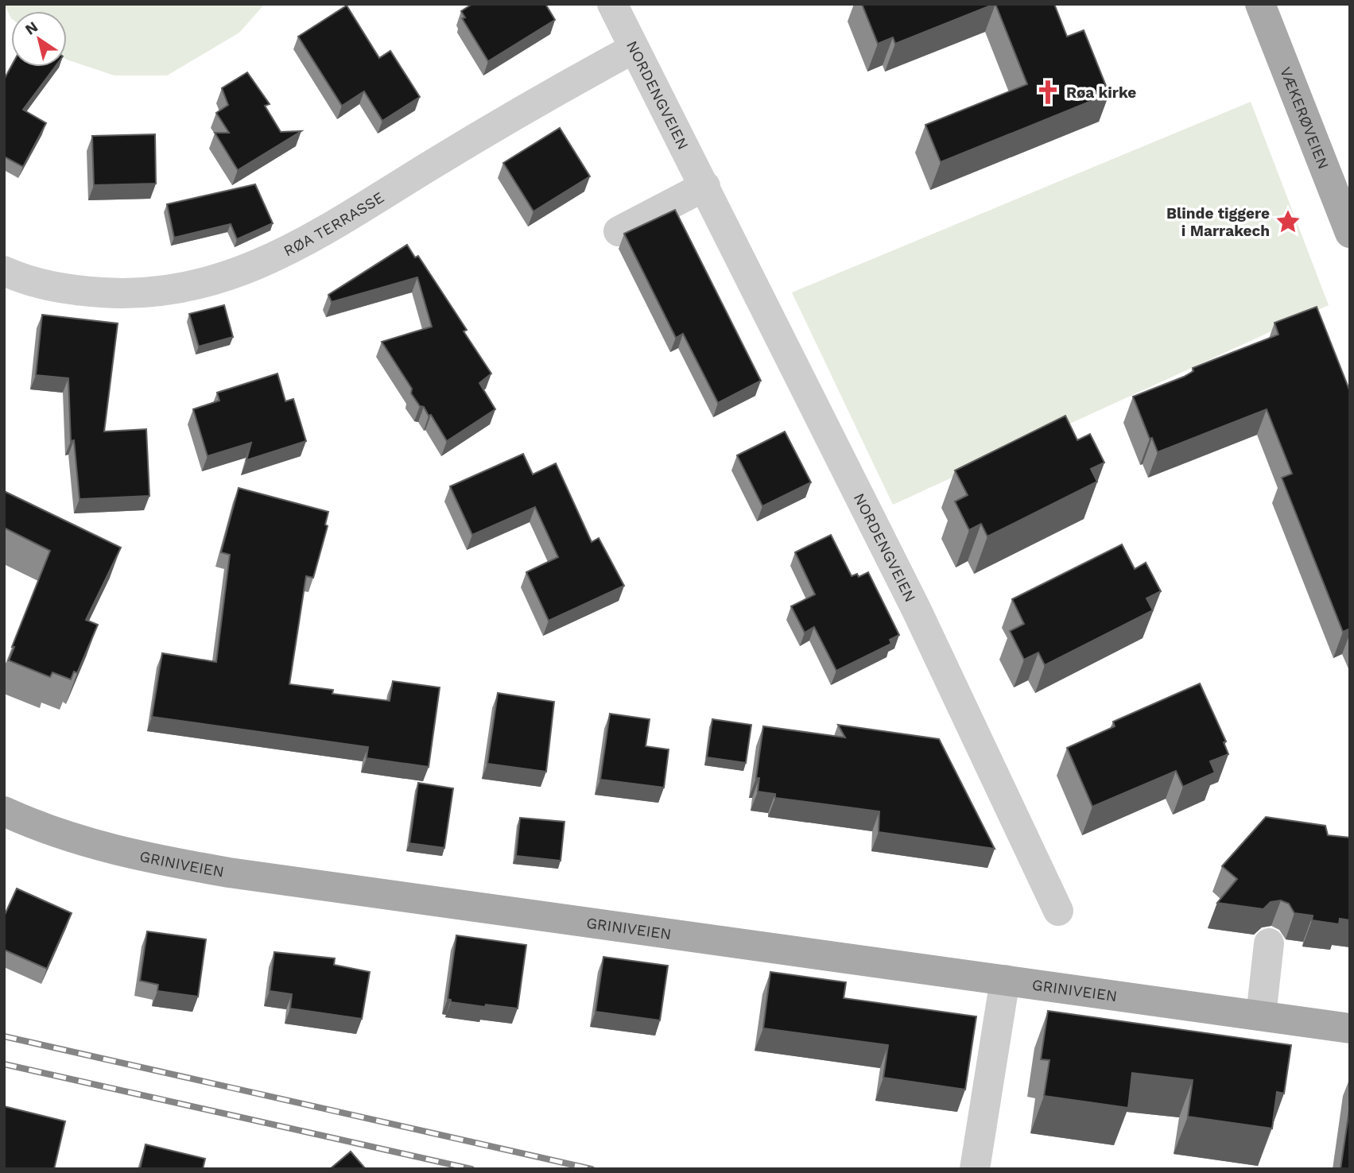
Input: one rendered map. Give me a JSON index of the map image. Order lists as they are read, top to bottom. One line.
{"streets":{"main road":["VÆKERØVEIEN","GRINIVEIEN"],"street":["NORDENGVEIEN","RØA TERRASSE"]},"crossings":[["NORDENGVEIEN","RØA TERRASSE"]],"places":{"church":["Røa kirke"],"place":["Blinde tiggere i Marrakech"]},"north":"top left"}
